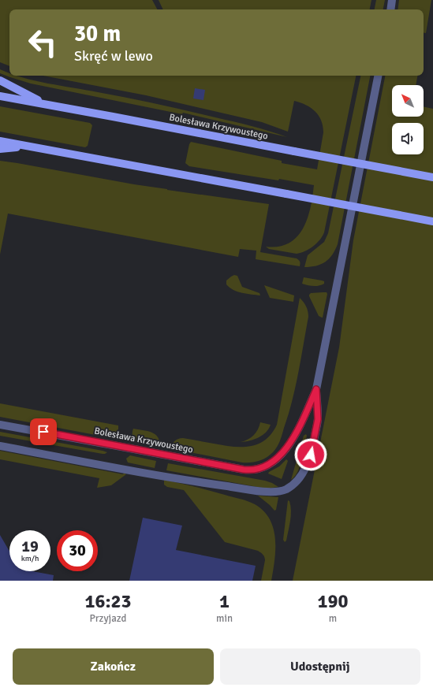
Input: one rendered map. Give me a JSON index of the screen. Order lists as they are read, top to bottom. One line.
{"streets":{"main road":["Bolesława Krzywoustego"]},"north":"top left","page":{"turn":["30 m","Skręć w lewo"],"speed":"19 km/h","limit":"30","eta":["16:23","Przyjazd","1","min","190","m"],"buttons":["Zakończ","Udostępnij"]}}
